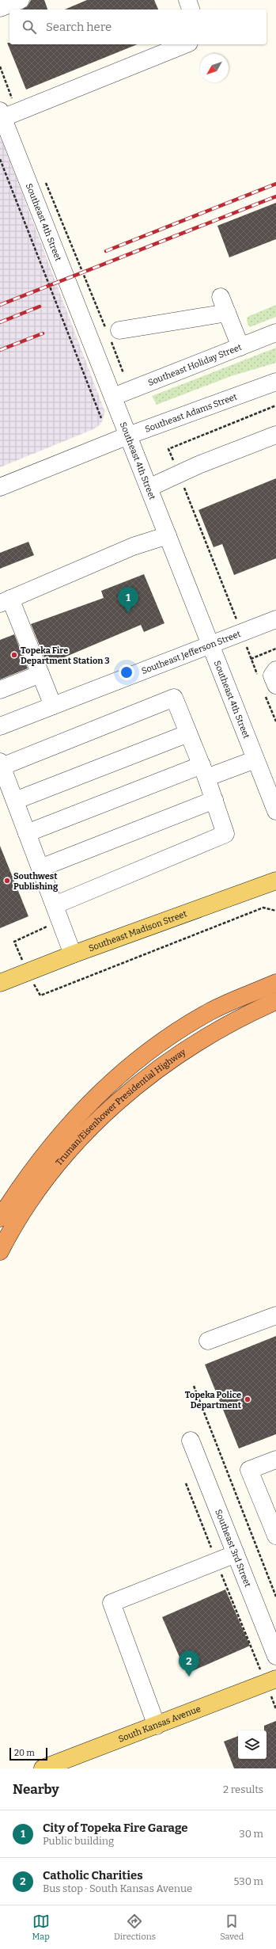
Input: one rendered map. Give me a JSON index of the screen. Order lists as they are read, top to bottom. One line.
{"streets":{"highway":["Truman/Eisenhower Presidential Highway"],"main road":["Southeast Madison Street","South Kansas Avenue"],"street":["Southeast 4th Street","Southeast Holiday Street","Southeast Adams Street","Southeast Jefferson Street","Southeast 3rd Street"]},"crossings":[["Southeast 4th Street","Southeast Holiday Street"],["Southeast 4th Street","Southeast Adams Street"],["Southeast 4th Street","Southeast Jefferson Street"]],"places":["Topeka Fire Department Station 3","Southwest Publishing","Topeka Police Department"],"scale_bar":"20 m","north":"bottom left","page":{"search":"Search here","pins":["1","2"],"scale":"20 m","heading":["Nearby","2 results"],"list":[{"mark":"1","name":"City of Topeka Fire Garage","note":"Public building","value":"30 m"},{"mark":"2","name":"Catholic Charities","note":"Bus stop · South Kansas Avenue","value":"530 m"}],"nav":["Map","Directions","Saved"]}}
